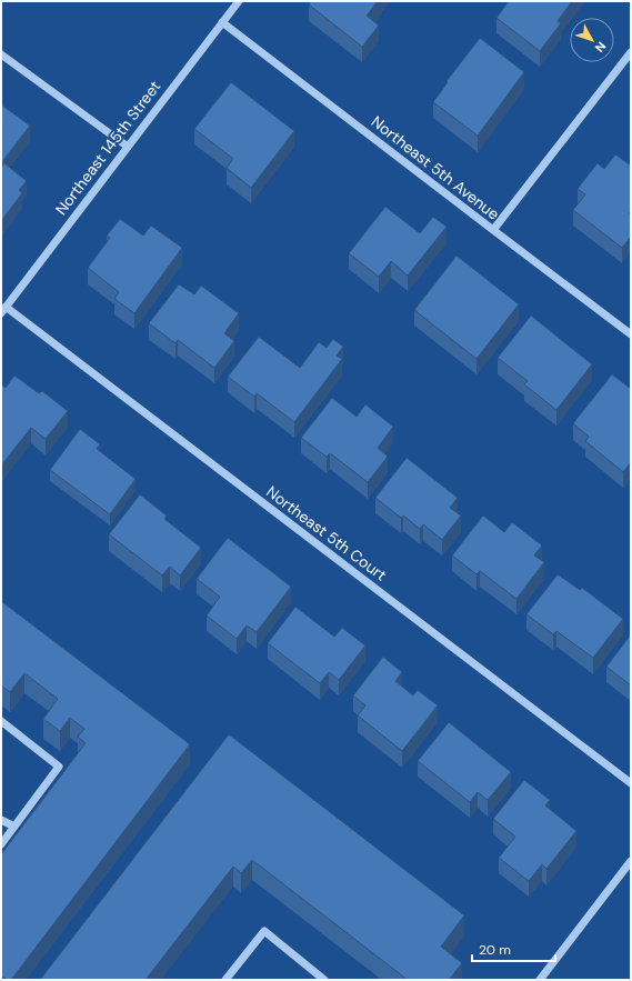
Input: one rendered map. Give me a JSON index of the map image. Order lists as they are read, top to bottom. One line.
{"streets":{"street":["Northeast 145th Street","Northeast 5th Avenue","Northeast 5th Court"]},"crossings":[["Northeast 145th Street","Northeast 5th Avenue"],["Northeast 145th Street","Northeast 5th Court"]],"scale_bar":"20 m","north":"bottom right"}
